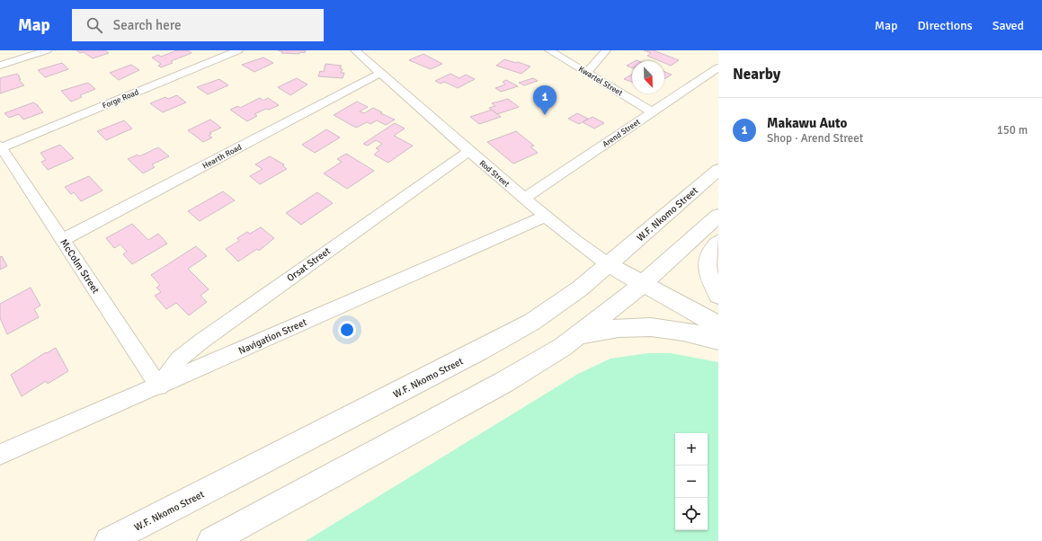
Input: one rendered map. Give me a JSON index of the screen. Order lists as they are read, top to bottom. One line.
{"streets":{"main road":["Rod Street","W.F. Nkomo Street"],"street":["Kwartel Street","Forge Road","Arend Street","Hearth Road","Orsat Street","McColm Street","Navigation Street"]},"crossings":[["Kwartel Street","Arend Street"],["Forge Road","McColm Street"],["Arend Street","Rod Street"],["Hearth Road","Rod Street"],["Hearth Road","McColm Street"],["Rod Street","W.F. Nkomo Street"],["Rod Street","Orsat Street"],["Rod Street","Navigation Street"],["Orsat Street","McColm Street"],["Orsat Street","Navigation Street"],["McColm Street","Navigation Street"]],"north":"bottom right","page":{"header":"Map","search":"Search here","nav":["Map","Directions","Saved"],"heading":"Nearby","pins":"1","list":[{"mark":"1","name":"Makawu Auto","note":"Shop · Arend Street","value":"150 m"}],"map_buttons":["+","−"]}}
